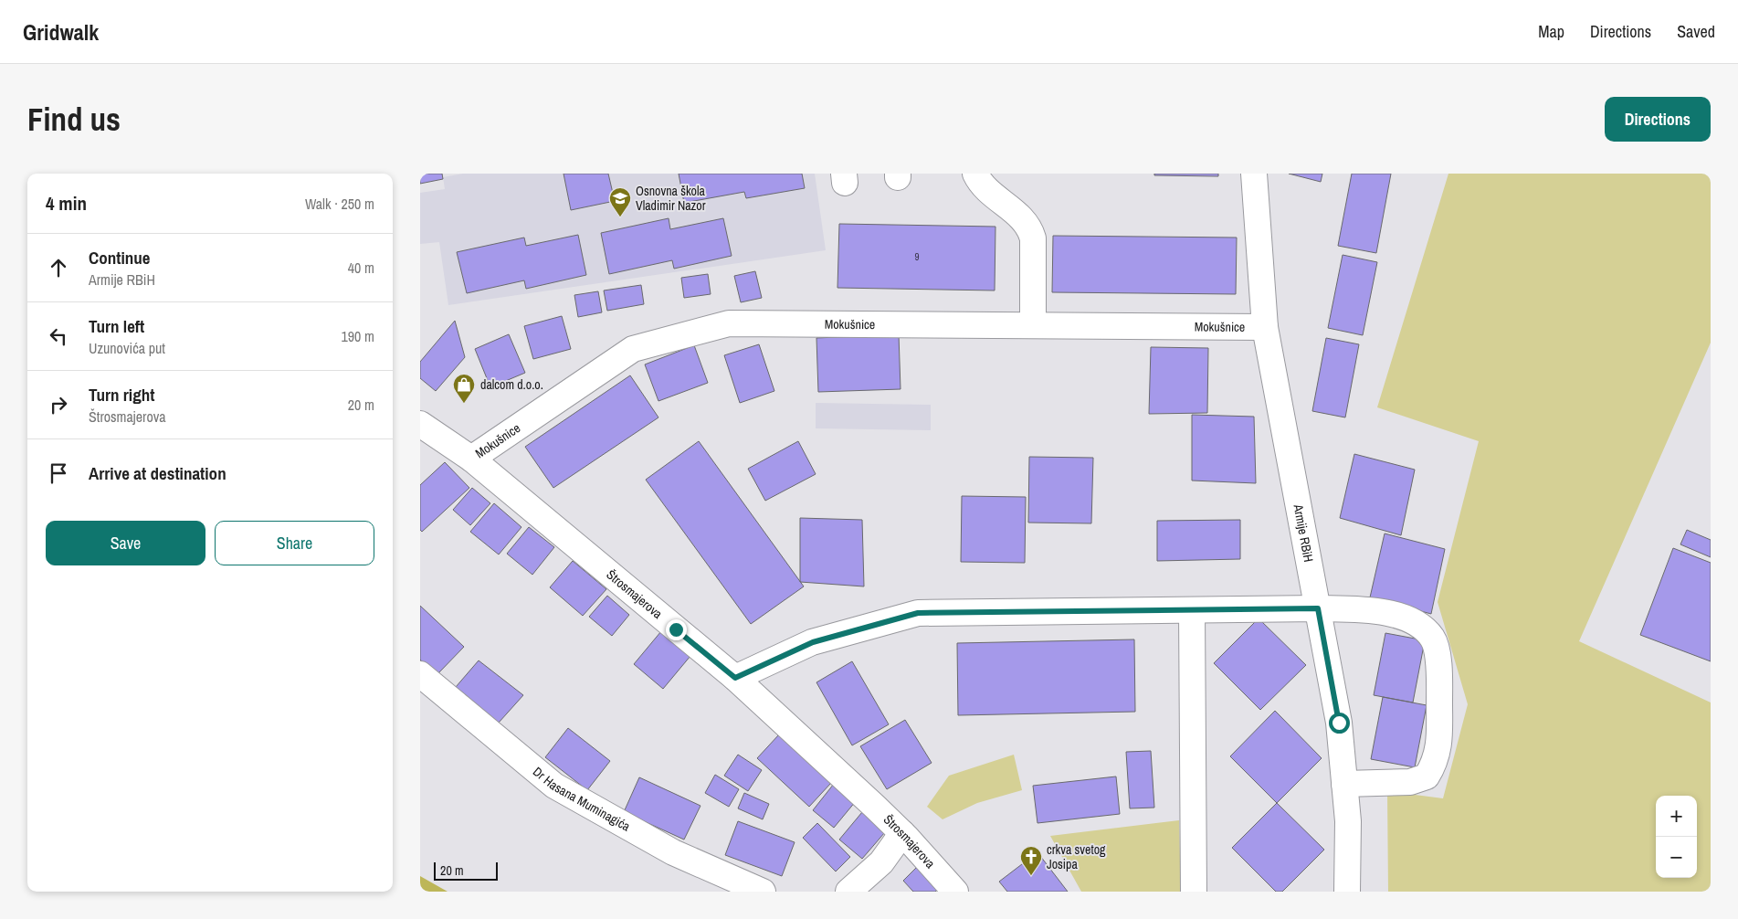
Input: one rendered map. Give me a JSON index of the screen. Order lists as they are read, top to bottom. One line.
{"streets":{"street":["Mokušnice","Armije RBiH","Štrosmajerova","Dr Hasana Muminagića"]},"crossings":[["Mokušnice","Armije RBiH"],["Mokušnice","Štrosmajerova"]],"places":{"school or university":["Osnovna škola Vladimir Nazor"],"shop":["dalcom d.o.o."],"church":["crkva svetog Josipa"]},"house_numbers":["9"],"scale_bar":"20 m","page":{"header":"Gridwalk","nav":["Map","Directions","Saved"],"buttons":["Directions",["Save","Share"]],"title":"Find us","heading":["4 min","Walk · 250 m"],"list":[["Continue","Armije RBiH","40 m"],["Turn left","Uzunovića put","190 m"],["Turn right","Štrosmajerova","20 m"],"Arrive at destination"],"map_buttons":["+","−"],"scale":"20 m"}}
